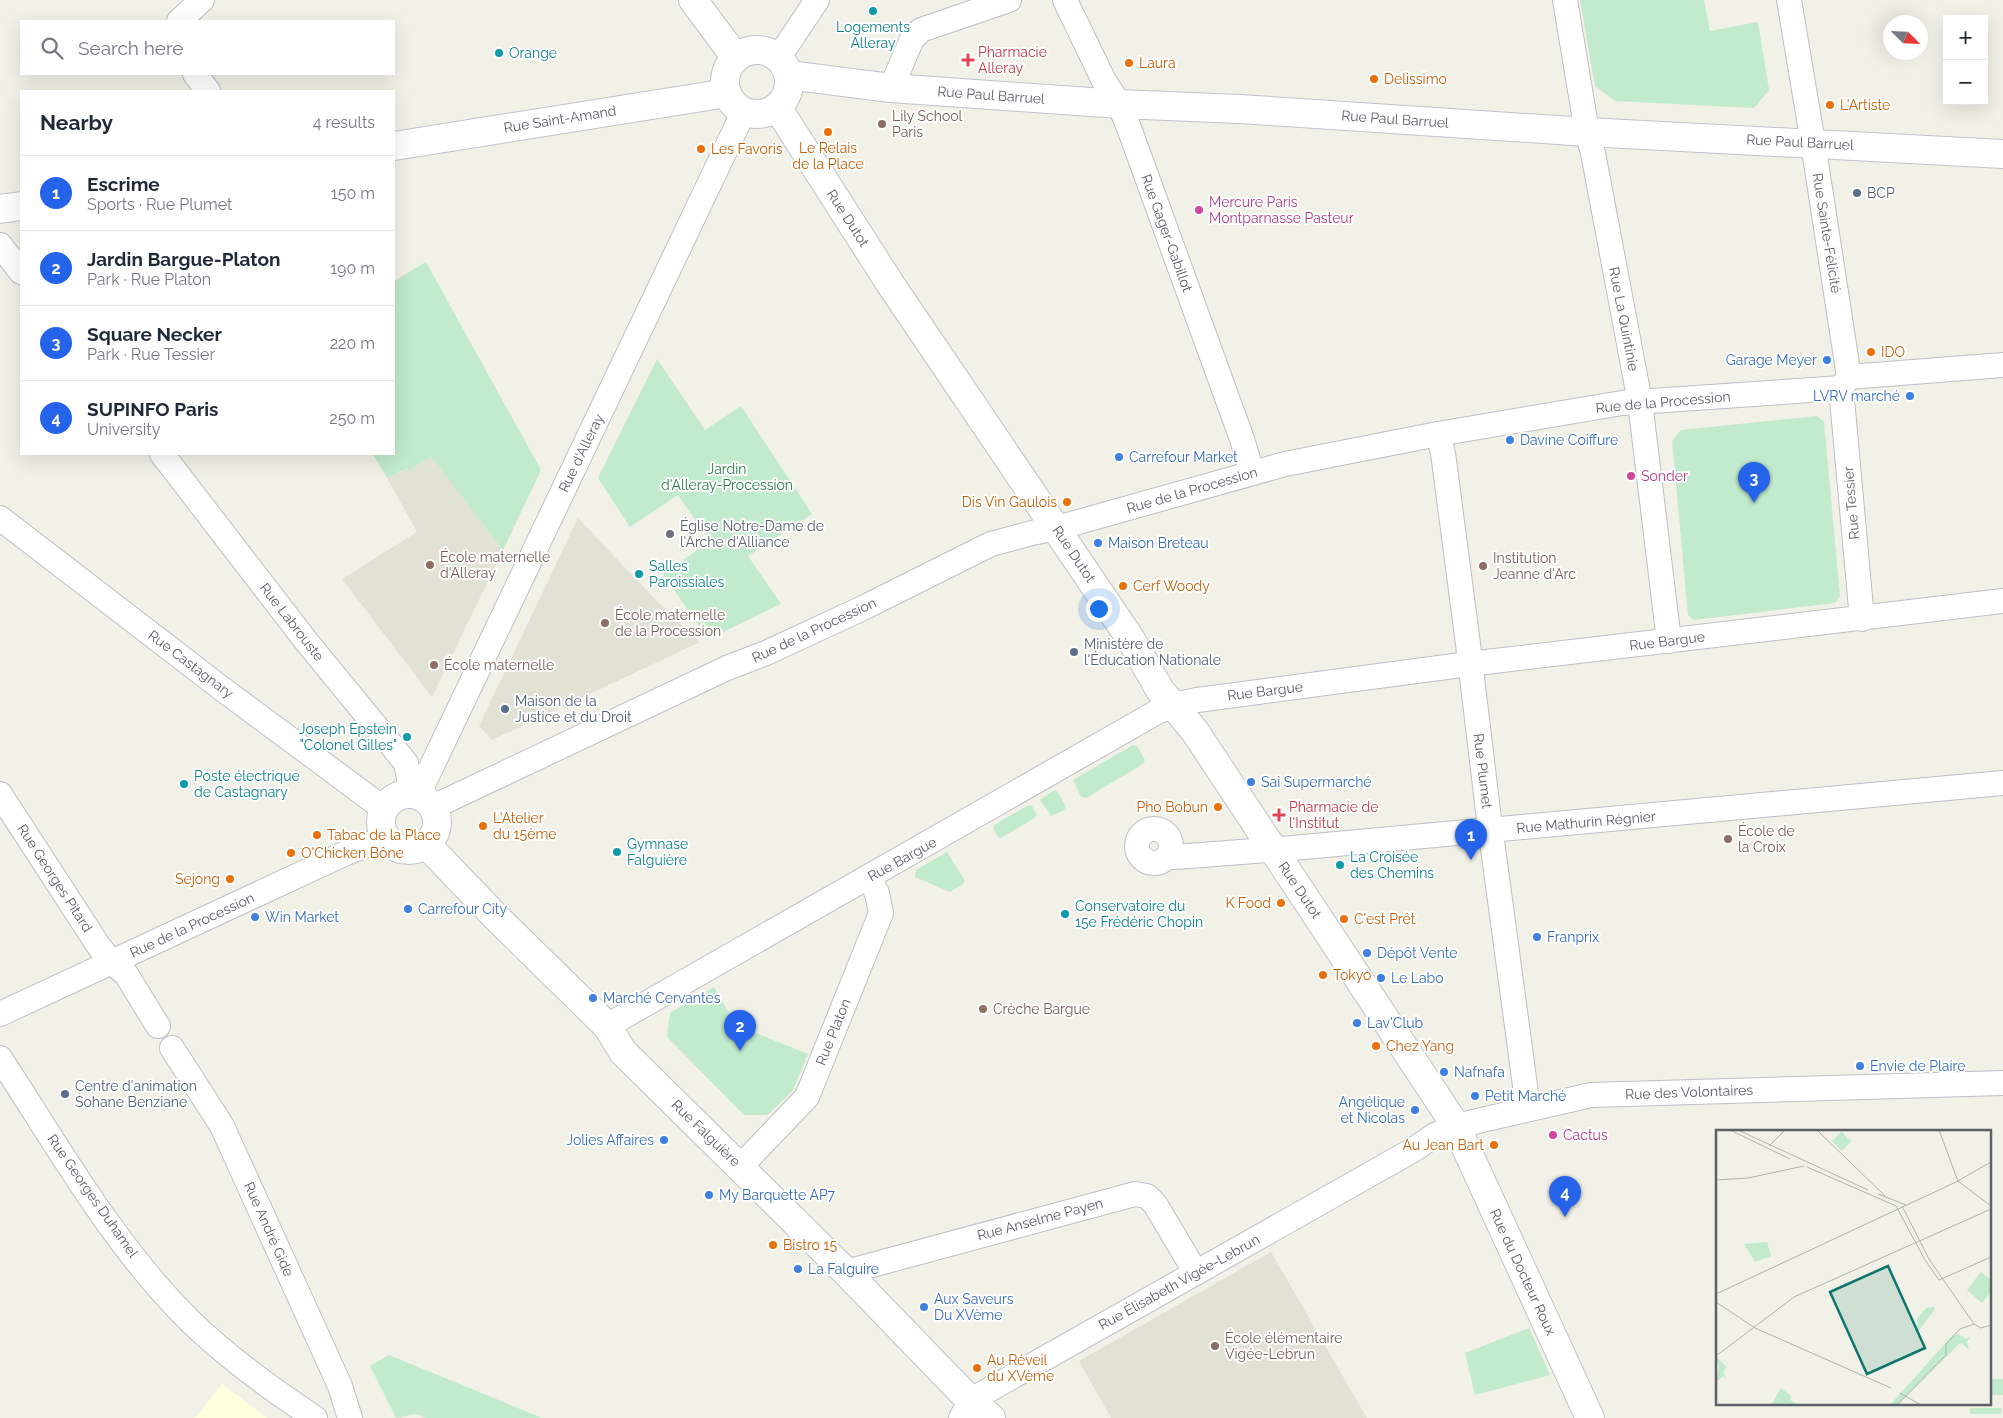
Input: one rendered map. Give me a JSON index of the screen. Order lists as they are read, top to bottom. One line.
{"streets":{"street":["Rue Paul Barruel","Rue Saint-Amand","Rue Dutot","Rue Gager-Gabillot","Rue Sainte-Félicité","Rue La Quintinie","Rue de la Procession","Rue d'Alleray","Rue Tessier","Rue Labrouste","Rue Bargue","Rue Castagnary","Rue Plumet","Rue Mathurin Régnier","Rue Georges Pitard","Rue Platon","Rue des Volontaires","Rue Falguière","Rue Georges Duhamel","Rue Anselme Payen","Rue André Gide","Rue du Docteur Roux","Rue Élisabeth Vigée-Lebrun"]},"crossings":[["Rue Paul Barruel","Rue Saint-Amand"],["Rue Paul Barruel","Rue Dutot"],["Rue Paul Barruel","Rue Gager-Gabillot"],["Rue Paul Barruel","Rue Sainte-Félicité"],["Rue Paul Barruel","Rue La Quintinie"],["Rue Paul Barruel","Rue d'Alleray"],["Rue Saint-Amand","Rue Dutot"],["Rue Saint-Amand","Rue d'Alleray"],["Rue Dutot","Rue de la Procession"],["Rue Dutot","Rue d'Alleray"],["Rue Dutot","Rue Bargue"],["Rue Dutot","Rue Mathurin Régnier"],["Rue Dutot","Rue des Volontaires"],["Rue Dutot","Rue du Docteur Roux"],["Rue Gager-Gabillot","Rue de la Procession"],["Rue Sainte-Félicité","Rue de la Procession"],["Rue Sainte-Félicité","Rue Tessier"],["Rue La Quintinie","Rue de la Procession"],["Rue La Quintinie","Rue Bargue"],["Rue de la Procession","Rue d'Alleray"],["Rue de la Procession","Rue Tessier"],["Rue de la Procession","Rue Labrouste"],["Rue de la Procession","Rue Castagnary"],["Rue de la Procession","Rue Plumet"],["Rue de la Procession","Rue Georges Pitard"],["Rue de la Procession","Rue Falguière"],["Rue d'Alleray","Rue Labrouste"],["Rue d'Alleray","Rue Castagnary"],["Rue d'Alleray","Rue Falguière"],["Rue Tessier","Rue Bargue"],["Rue Labrouste","Rue Castagnary"],["Rue Labrouste","Rue Falguière"],["Rue Bargue","Rue Plumet"],["Rue Bargue","Rue Platon"],["Rue Bargue","Rue Falguière"],["Rue Castagnary","Rue Falguière"],["Rue Plumet","Rue Mathurin Régnier"],["Rue Plumet","Rue des Volontaires"],["Rue Platon","Rue Falguière"],["Rue des Volontaires","Rue du Docteur Roux"],["Rue des Volontaires","Rue Élisabeth Vigée-Lebrun"],["Rue Falguière","Rue Anselme Payen"],["Rue Falguière","Rue Élisabeth Vigée-Lebrun"],["Rue Anselme Payen","Rue Élisabeth Vigée-Lebrun"]],"parks":["Jardin d'Alleray-Procession"],"places":{"other":["Logements Alleray","Orange","Laura","Delissimo","L'Artiste","Lily School Paris","Le Relais de la Place","Les Favoris","BCP","Mercure Paris Montparnasse Pasteur","IDO","Garage Meyer","LVRV marché","Davine Coiffure","Carrefour Market","Sonder","Dis Vin Gaulois","Église Notre-Dame de l'Arche d'Alliance","Maison Breteau","École maternelle d'Alleray","Institution Jeanne d'Arc","Salles Paroissiales","Cerf Woody","École maternelle de la Procession","Ministère de l'Éducation Nationale","École maternelle","Maison de la Justice et du Droit","Joseph Epstein \"Colonel Gilles\"","Sai Supermarché","Poste électrique de Castagnary","Pho Bobun","L'Atelier du 15ème","Tabac de la Place","École de la Croix","Gymnase Falguière","O'Chicken Bône","La Croisée des Chemins","Sejong","K Food","Carrefour City","Conservatoire du 15e Frédéric Chopin","Win Market","C'est Prêt","Franprix","Dépôt Vente","Tokyo","Le Labo","Marché Cervantes","Crèche Bargue","Lav'Club","Chez Yang","Envie de Plaire","Nafnafa","Centre d'animation Sohane Benziane","Petit Marché","Angélique et Nicolas","Cactus","Jolies Affaires","Au Jean Bart","My Barquette AP7","Bistro 15","La Falguire","Aux Saveurs Du XVème","École élémentaire Vigée-Lebrun","Au Réveil du XVème"],"health":["Pharmacie Alleray","Pharmacie de l'Institut"]},"north":"bottom right","page":{"map_buttons":["+","−"],"search":"Search here","heading":["Nearby","4 results"],"list":[{"mark":"1","name":"Escrime","note":"Sports · Rue Plumet","value":"150 m"},{"mark":"2","name":"Jardin Bargue-Platon","note":"Park · Rue Platon","value":"190 m"},{"mark":"3","name":"Square Necker","note":"Park · Rue Tessier","value":"220 m"},{"mark":"4","name":"SUPINFO Paris","note":"University","value":"250 m"}],"pins":["3","1","2","4"]}}
